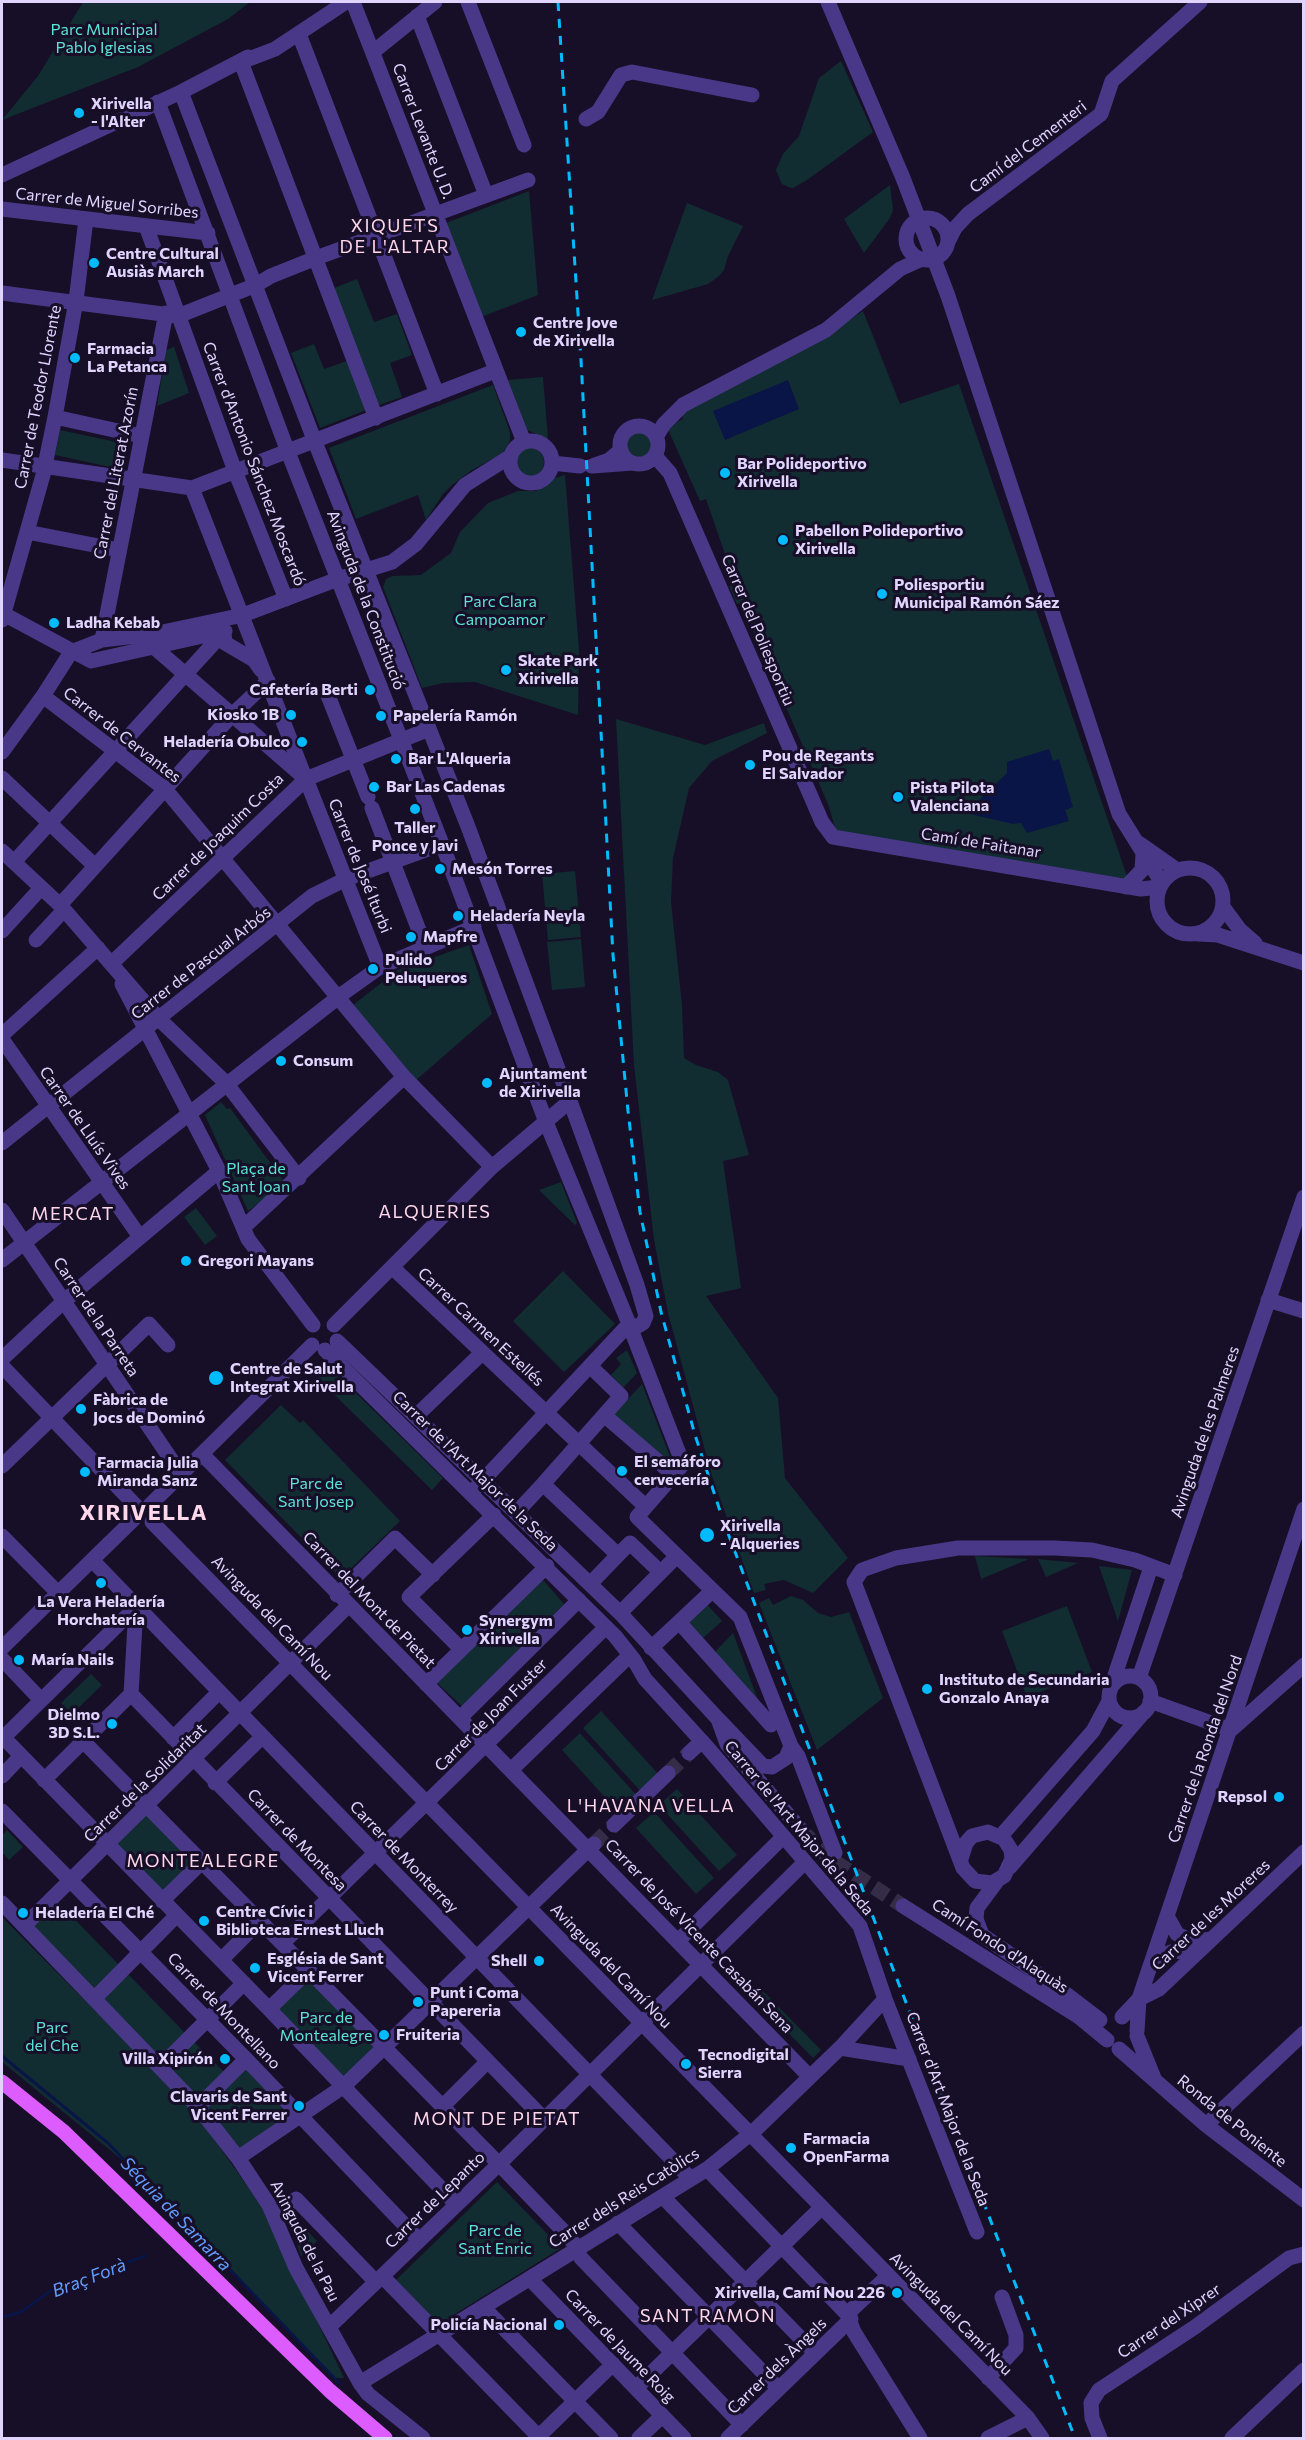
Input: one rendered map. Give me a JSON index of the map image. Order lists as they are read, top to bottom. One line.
{"streets":{"street":["Carrer Levante U. D.","Camí del Cementeri","Carrer de Miguel Sorribes","Carrer de Teodor Llorente","Carrer d'Antonio Sánchez Moscardó","Carrer del Literat Azorín","Avinguda de la Constitució","Carrer del Poliesportiu","Carrer de Cervantes","Carrer de Joaquim Costa","Camí de Faitanar","Carrer de José Iturbi","Carrer de Pascual Arbós","Carrer de Lluís Vives","Carrer de la Parreta","Carrer Carmen Estellés","Avinguda de les Palmeres","Carrer de l'Art Major de la Seda","Carrer del Mont de Pietat","Avinguda del Camí Nou","Carrer de Joan Fuster","Carrer de la Ronda del Nord","Carrer de la Solidaritat","Carrer de Montesa","Carrer de Monterrey","Carrer de les Moreres","Carrer de José Vicente Casabán Sena","Camí Fondo d'Alaquàs","Carrer de Montellano","Carrer d'Art Major de la Seda","Ronda de Poniente","Carrer dels Reis Catòlics","Carrer de Lepanto","Avinguda de la Pau","Carrer del Xiprer","Carrer de Jaume Roig","Carrer dels Àngels"]},"crossings":[["Carrer de Miguel Sorribes","Carrer de Teodor Llorente"],["Carrer de Miguel Sorribes","Carrer d'Antonio Sánchez Moscardó"],["Carrer de Miguel Sorribes","Avinguda de la Constitució"],["Carrer d'Antonio Sánchez Moscardó","Carrer del Literat Azorín"],["Avinguda de la Constitució","Carrer de Joaquim Costa"],["Avinguda de la Constitució","Carrer de Pascual Arbós"],["Avinguda de la Constitució","Carrer Carmen Estellés"],["Carrer del Poliesportiu","Camí de Faitanar"],["Carrer de Cervantes","Carrer de Joaquim Costa"],["Carrer de Cervantes","Carrer de Pascual Arbós"],["Carrer de Joaquim Costa","Carrer de José Iturbi"],["Carrer de José Iturbi","Carrer de Pascual Arbós"],["Carrer de Pascual Arbós","Carrer de Lluís Vives"],["Carrer de l'Art Major de la Seda","Carrer de Joan Fuster"],["Carrer de l'Art Major de la Seda","Carrer d'Art Major de la Seda"],["Carrer de l'Art Major de la Seda","Carrer dels Reis Catòlics"],["Carrer de l'Art Major de la Seda","Carrer de Lepanto"],["Carrer del Mont de Pietat","Carrer de Joan Fuster"],["Carrer del Mont de Pietat","Carrer de la Solidaritat"],["Carrer del Mont de Pietat","Carrer de José Vicente Casabán Sena"],["Avinguda del Camí Nou","Carrer de Joan Fuster"],["Avinguda del Camí Nou","Carrer de la Solidaritat"],["Avinguda del Camí Nou","Carrer dels Reis Catòlics"],["Avinguda del Camí Nou","Carrer de Lepanto"],["Avinguda del Camí Nou","Carrer dels Àngels"],["Carrer de Joan Fuster","Carrer de Montesa"],["Carrer de Joan Fuster","Carrer de Monterrey"],["Carrer de Joan Fuster","Carrer de José Vicente Casabán Sena"],["Carrer de la Ronda del Nord","Carrer de les Moreres"],["Carrer de la Ronda del Nord","Camí Fondo d'Alaquàs"],["Carrer de la Ronda del Nord","Ronda de Poniente"],["Carrer de la Solidaritat","Carrer de Montesa"],["Carrer de la Solidaritat","Carrer de Monterrey"],["Carrer de la Solidaritat","Carrer de Montellano"],["Carrer de la Solidaritat","Avinguda de la Pau"],["Carrer de Montesa","Carrer de Lepanto"],["Carrer de Monterrey","Carrer dels Reis Catòlics"],["Carrer de Monterrey","Carrer de Lepanto"],["Carrer de José Vicente Casabán Sena","Carrer dels Reis Catòlics"],["Carrer de José Vicente Casabán Sena","Carrer de Lepanto"],["Camí Fondo d'Alaquàs","Ronda de Poniente"],["Carrer de Montellano","Carrer de Lepanto"],["Carrer d'Art Major de la Seda","Carrer dels Reis Catòlics"],["Carrer dels Reis Catòlics","Avinguda de la Pau"],["Carrer dels Reis Catòlics","Carrer de Jaume Roig"],["Carrer de Lepanto","Avinguda de la Pau"]],"districts":["XIQUETS DE L'ALTAR","ALQUERIES","MERCAT","XIRIVELLA","L'HAVANA VELLA","MONTEALEGRE","MONT DE PIETAT","SANT RAMON"],"water":["Séquia de Samarra","Braç Forà"],"parks":["Parc Municipal Pablo Iglesias","Parc Clara Campoamor","Plaça de Sant Joan","Parc de Sant Josep","Parc de Montealegre","Parc del Che","Parc de Sant Enric"],"places":["Xirivella - l'Alter","Centre Cultural Ausiàs March","Centre Jove de Xirivella","Farmacia La Petanca","Bar Polideportivo Xirivella","Pabellon Polideportivo Xirivella","Poliesportiu Municipal Ramón Sáez","Ladha Kebab","Skate Park Xirivella","Cafetería Berti","Kiosko 1B","Papelería Ramón","Heladería Obulco","Bar L'Alqueria","Pou de Regants El Salvador","Bar Las Cadenas","Pista Pilota Valenciana","Taller Ponce y Javi","Mesón Torres","Heladería Neyla","Mapfre","Pulido Peluqueros","Consum","Ajuntament de Xirivella","Gregori Mayans","Centre de Salut Integrat Xirivella","Fàbrica de Jocs de Dominó","El semáforo cervecería","Farmacia Julia Miranda Sanz","Xirivella - Alqueries","La Vera Heladería Horchatería","Synergym Xirivella","María Nails","Instituto de Secundaria Gonzalo Anaya","Dielmo 3D S.L.","Repsol","Heladería El Ché","Centre Cívic i Biblioteca Ernest Lluch","Shell","Església de Sant Vicent Ferrer","Punt i Coma Papereria","Fruiteria","Villa Xipirón","Tecnodigital Sierra","Clavaris de Sant Vicent Ferrer","Farmacia OpenFarma","Xirivella, Camí Nou 226","Policía Nacional"]}
